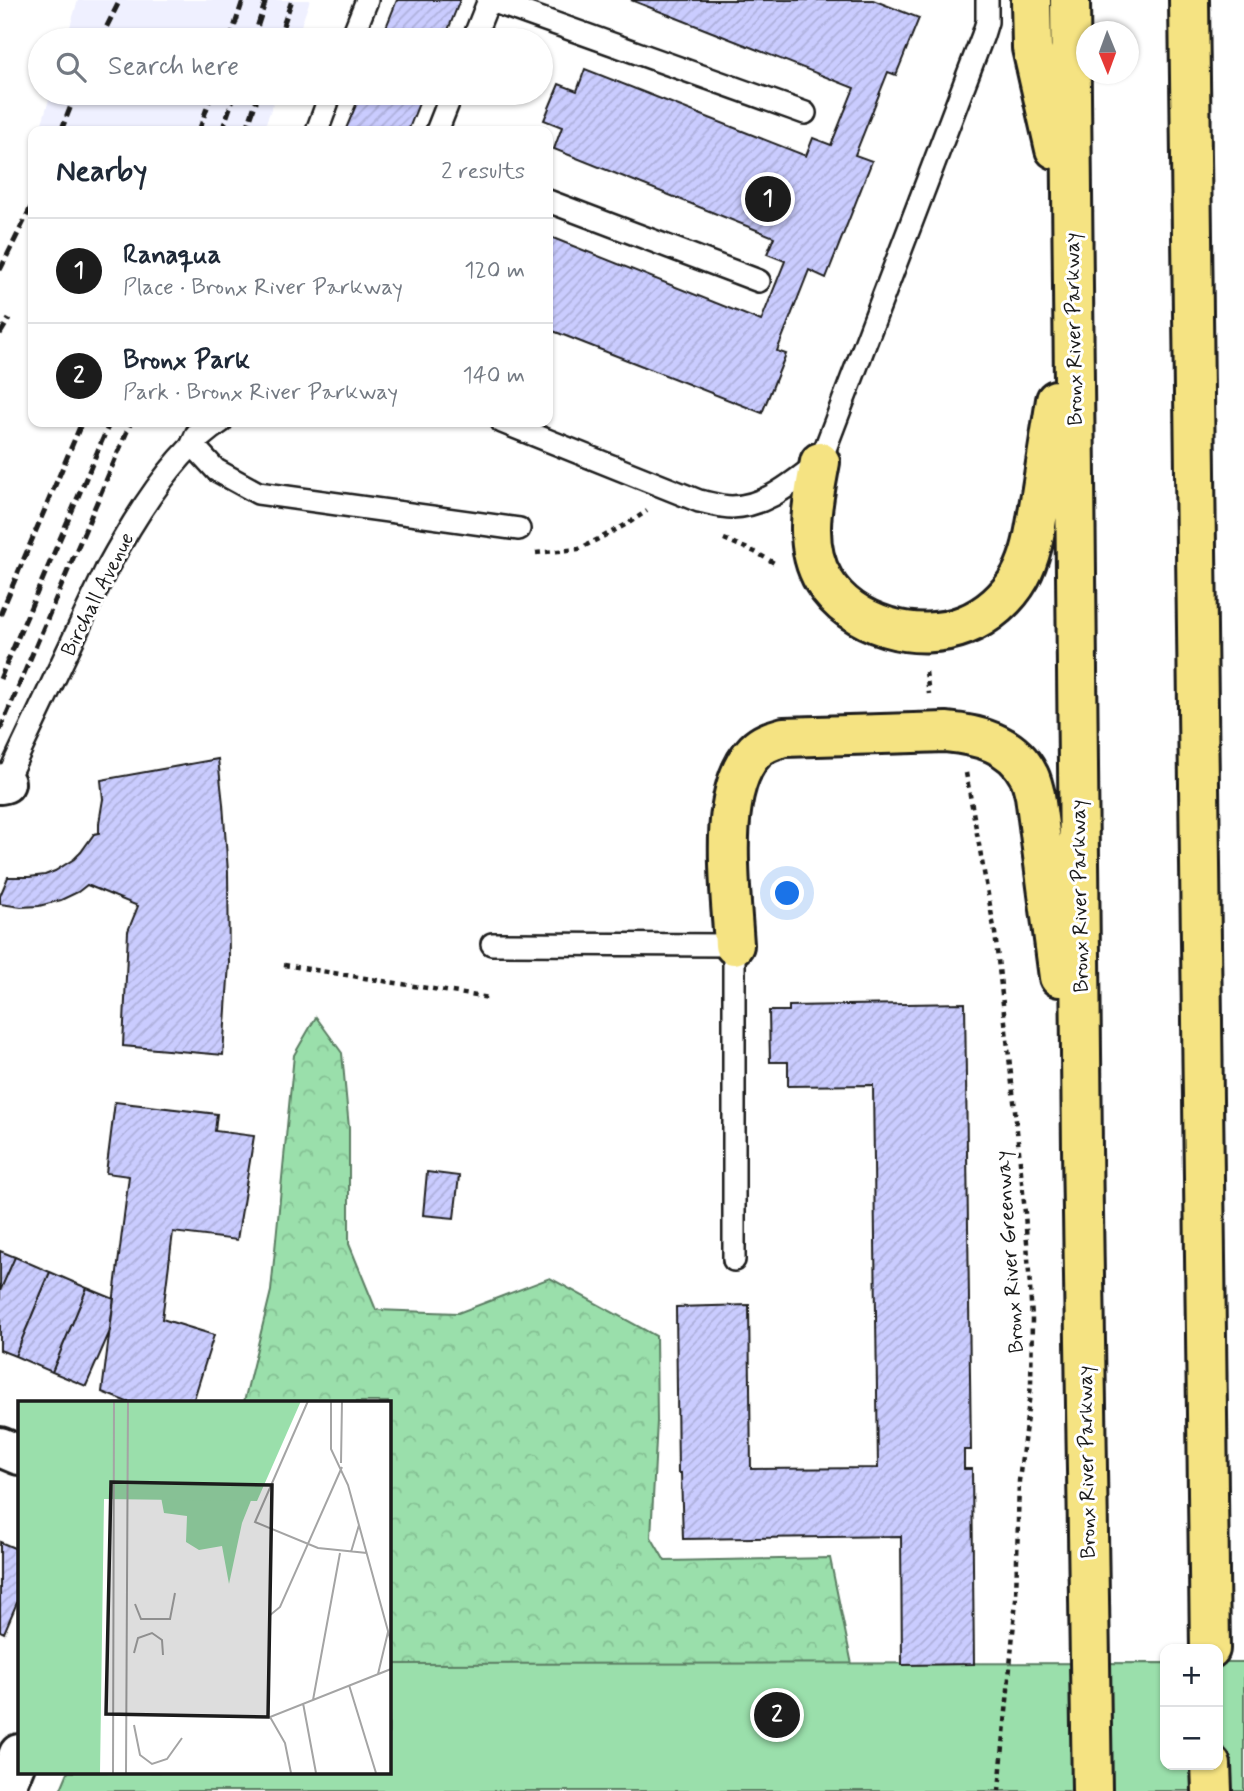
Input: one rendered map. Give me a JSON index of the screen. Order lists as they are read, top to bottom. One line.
{"streets":{"highway":["Bronx River Parkway"],"lane":["Birchall Avenue"],"path":["Bronx River Greenway"]},"north":"bottom","page":{"search":"Search here","heading":["Nearby","2 results"],"pins":["1","2"],"list":[{"mark":"1","name":"Ranaqua","note":"Place · Bronx River Parkway","value":"120 m"},{"mark":"2","name":"Bronx Park","note":"Park · Bronx River Parkway","value":"140 m"}],"map_buttons":["+","−"]}}
